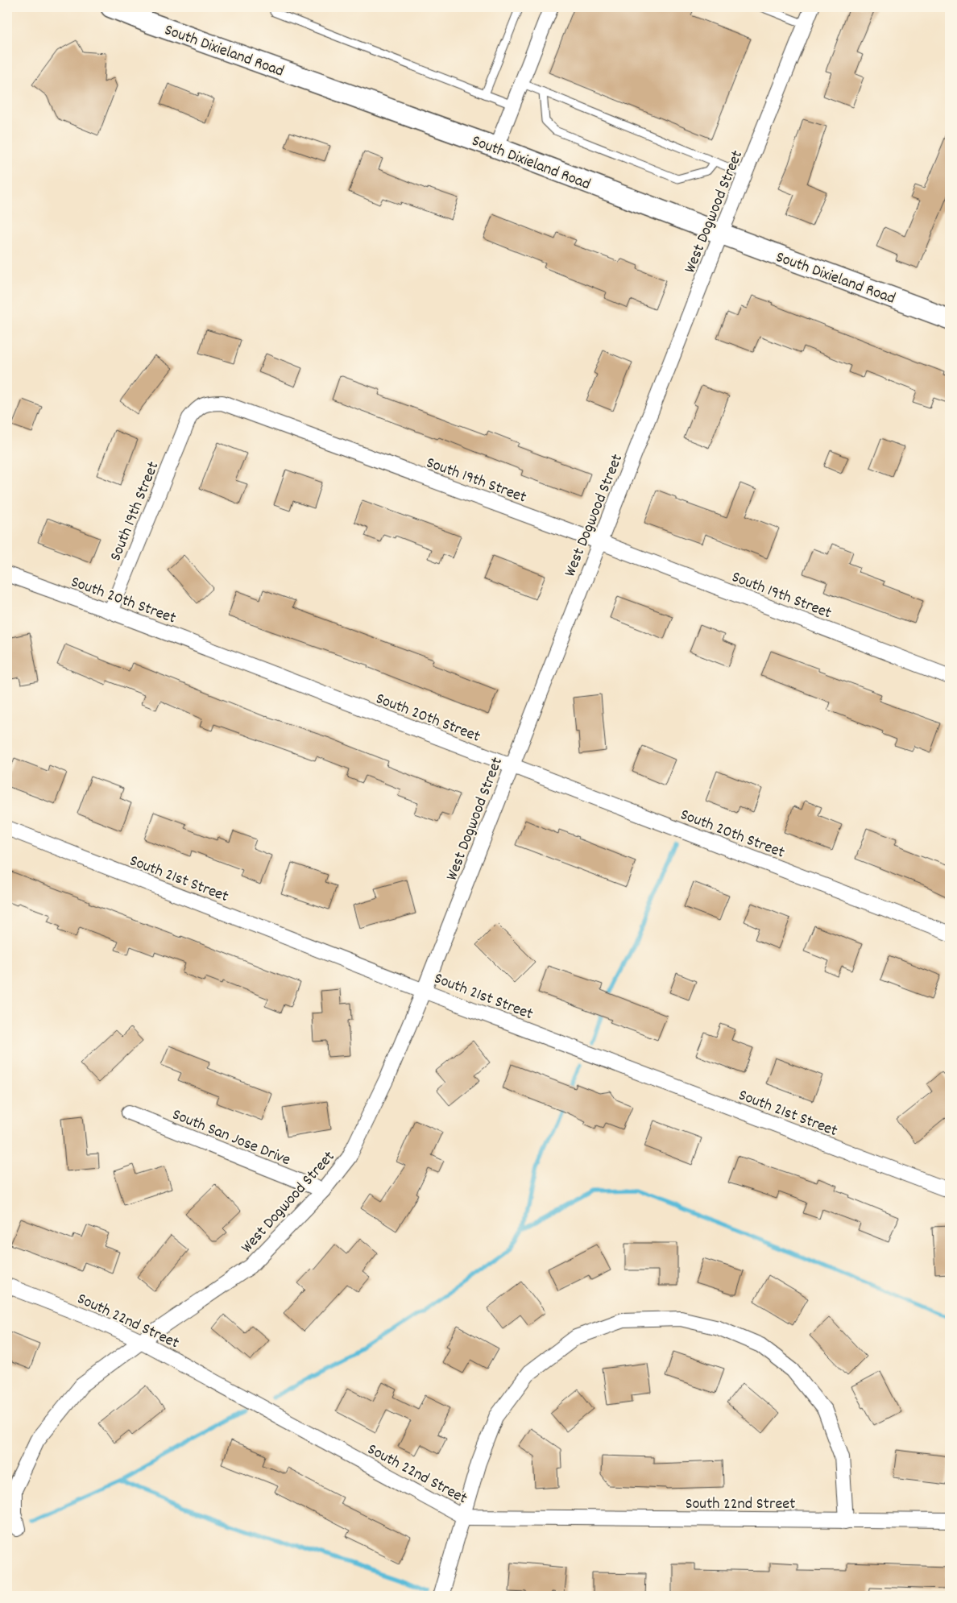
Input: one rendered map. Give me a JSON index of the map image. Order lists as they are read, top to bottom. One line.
{"streets":{"main road":["South Dixieland Road"],"street":["West Dogwood Street","South 19th Street","South 20th Street","South 21st Street","South San Jose Drive","South 22nd Street"]},"crossings":[["South Dixieland Road","West Dogwood Street"],["West Dogwood Street","South 19th Street"],["West Dogwood Street","South 20th Street"],["West Dogwood Street","South 21st Street"],["West Dogwood Street","South San Jose Drive"],["West Dogwood Street","South 22nd Street"],["South 19th Street","South 20th Street"]]}
